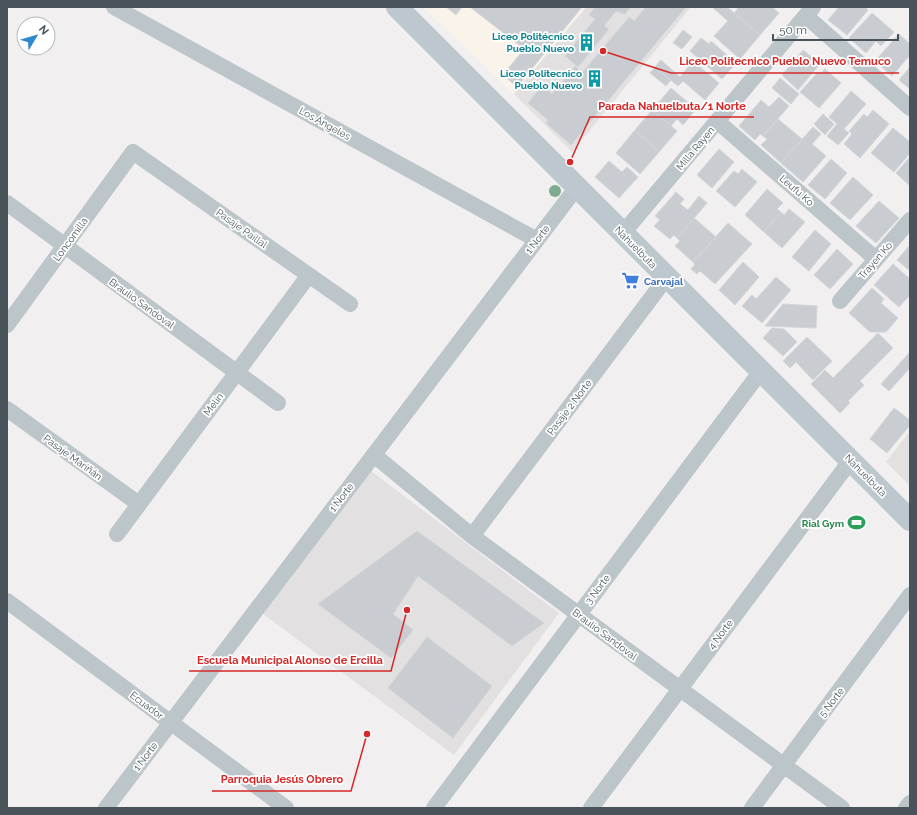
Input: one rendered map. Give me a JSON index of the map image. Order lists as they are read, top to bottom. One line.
{"streets":{"main road":["Nahuelbuta"],"street":["Los Ángeles","Milla Rayen","Leufu Ko","Pasaje Paillal","Loncomilla","1 Norte","Trayen Ko","Braulio Sandoval","Melin","Pasaje 2 Norte","Pasaje Mariñán","3 Norte","4 Norte","5 Norte","Ecuador"]},"crossings":[["Los Ángeles","1 Norte"],["Milla Rayen","Leufu Ko"],["Milla Rayen","Nahuelbuta"],["Leufu Ko","Trayen Ko"],["Pasaje Paillal","Loncomilla"],["Pasaje Paillal","Melin"],["Loncomilla","Braulio Sandoval"],["1 Norte","Nahuelbuta"],["1 Norte","Braulio Sandoval"],["1 Norte","Ecuador"],["Nahuelbuta","Pasaje 2 Norte"],["Nahuelbuta","3 Norte"],["Nahuelbuta","4 Norte"],["Braulio Sandoval","Melin"],["Braulio Sandoval","Pasaje 2 Norte"],["Braulio Sandoval","3 Norte"],["Braulio Sandoval","4 Norte"],["Braulio Sandoval","5 Norte"],["Melin","Pasaje Mariñán"]],"places":{"building":["Liceo Politécnico Pueblo Nuevo","Liceo Politecnico Pueblo Nuevo"],"other":["Liceo Politecnico Pueblo Nuevo Temuco","Parada Nahuelbuta/1 Norte","Escuela Municipal Alonso de Ercilla","Parroquia Jesús Obrero"],"supermarket":["Carvajal"],"sports":["Rial Gym"]},"scale_bar":"50 m","north":"top right"}
